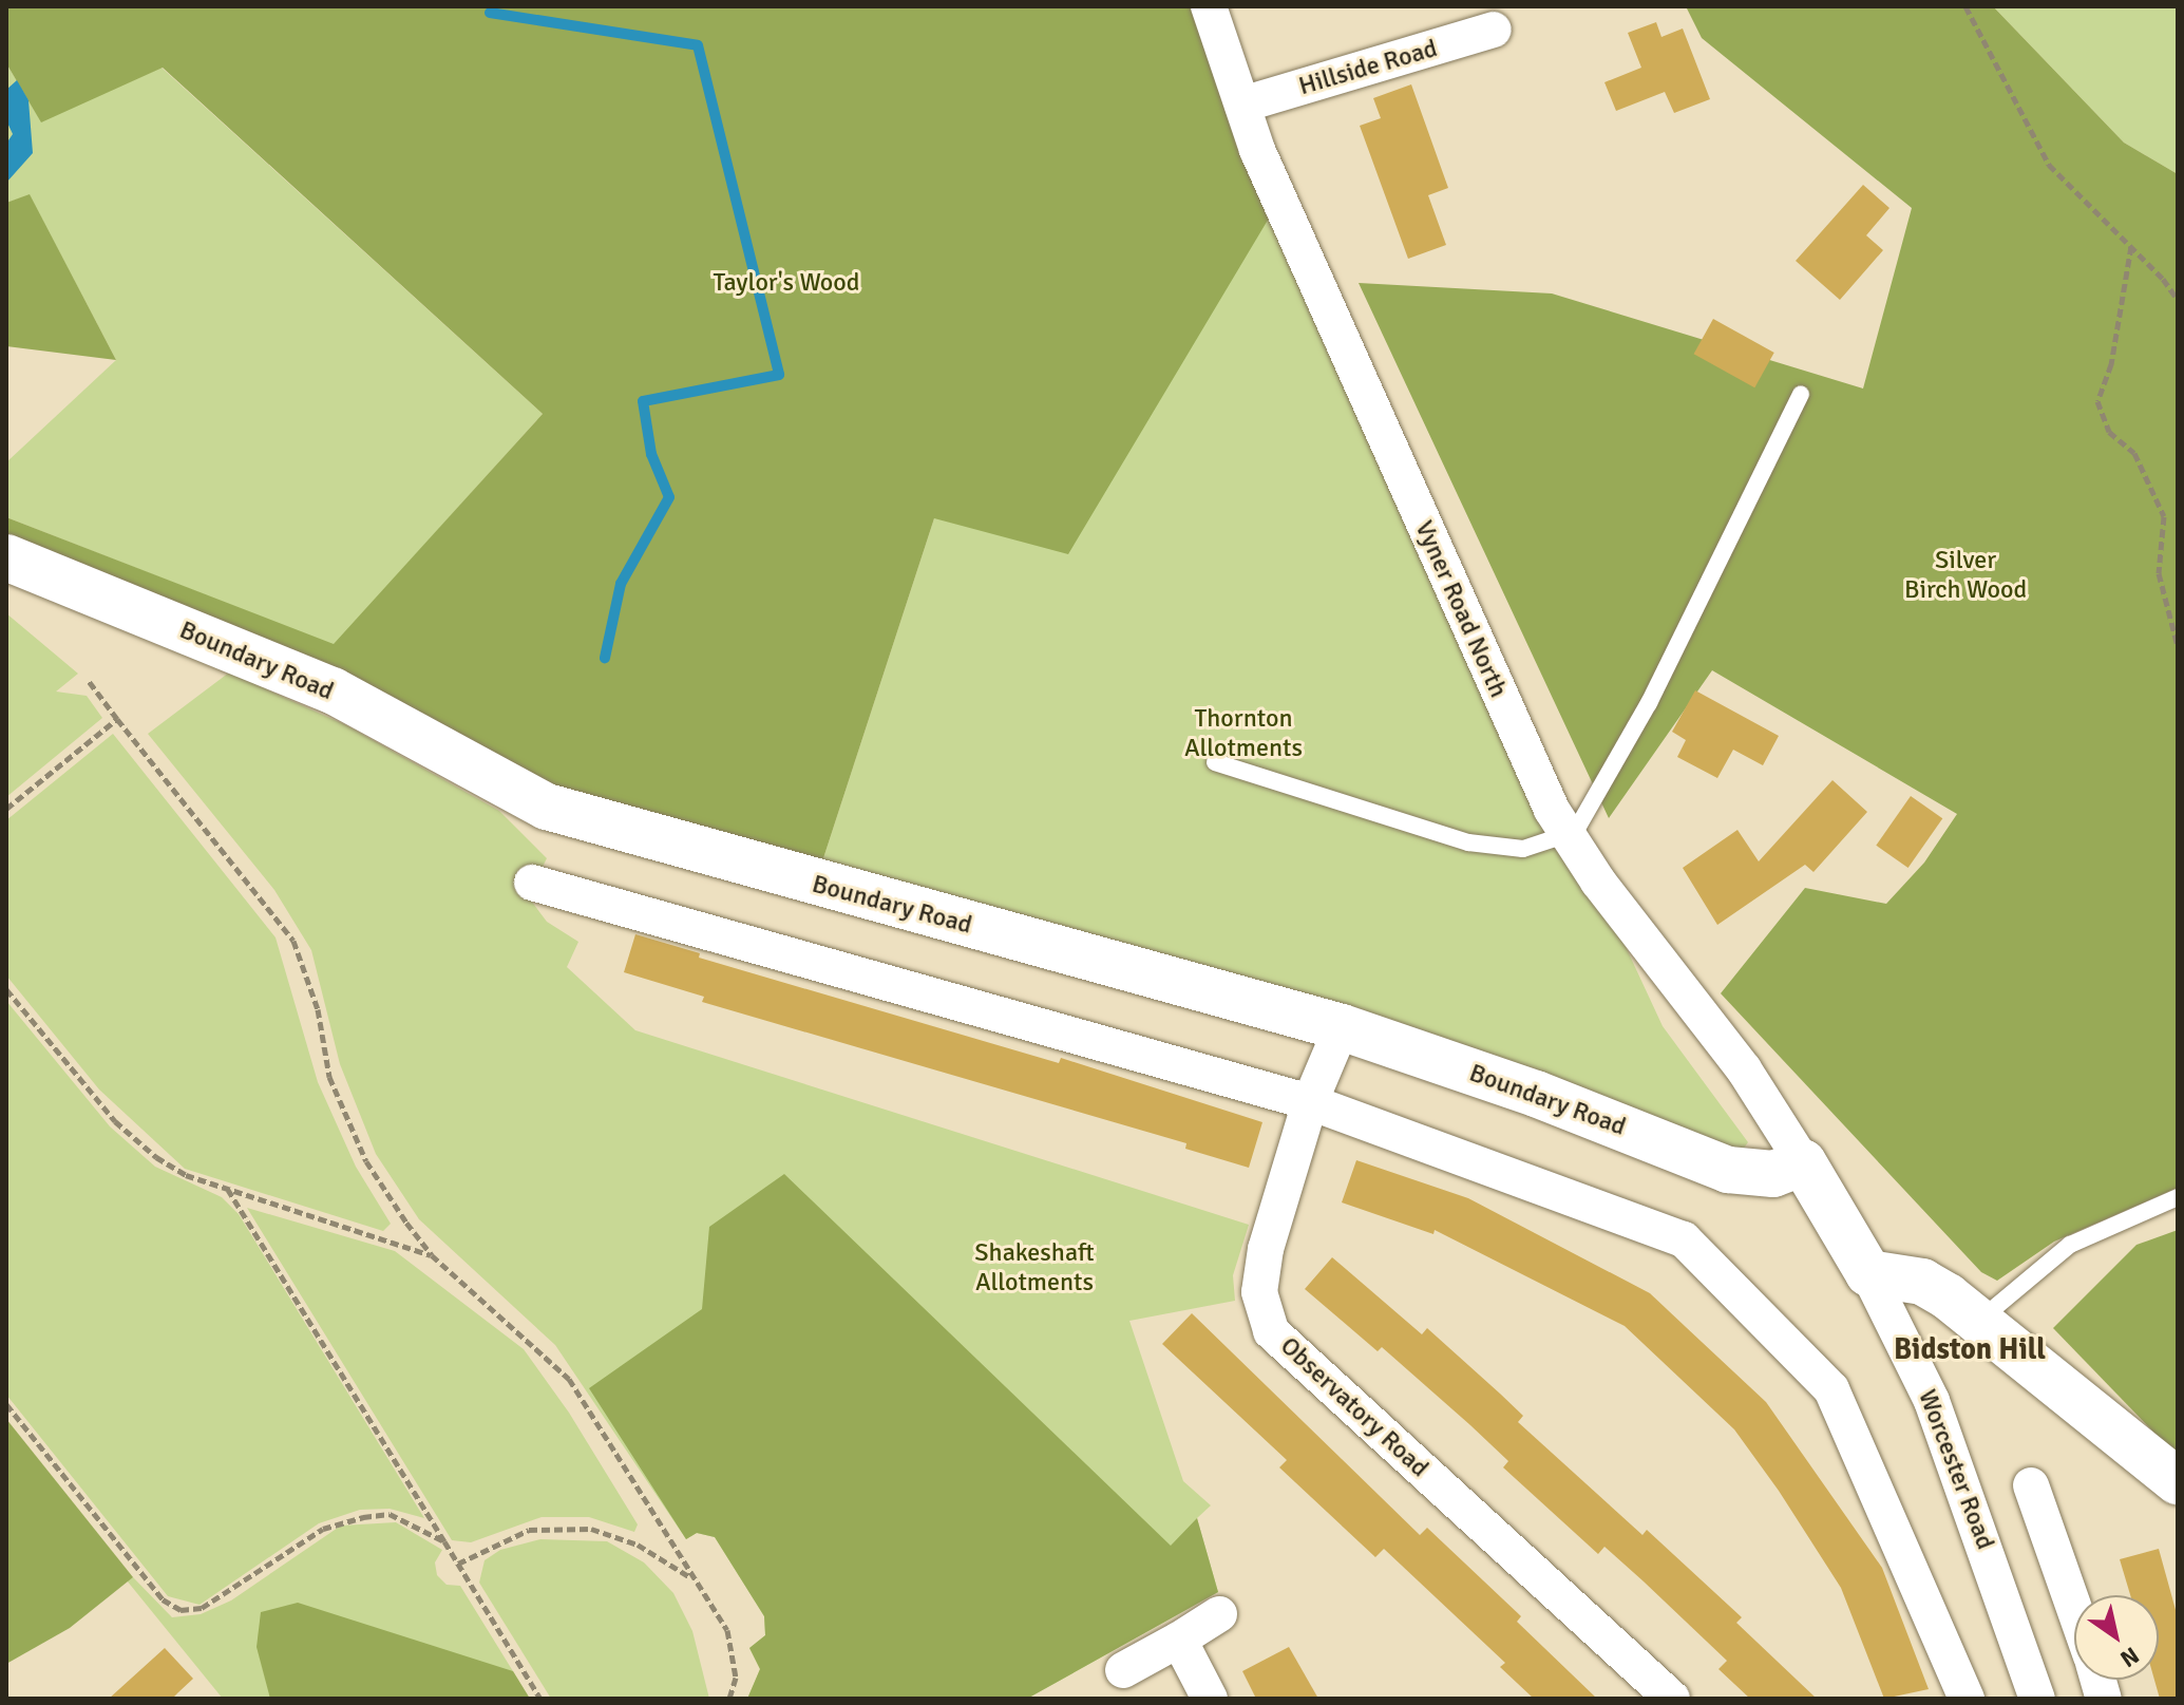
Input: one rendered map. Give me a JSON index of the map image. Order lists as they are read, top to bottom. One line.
{"streets":{"main road":["Boundary Road","Worcester Road"],"street":["Hillside Road","Vyner Road North","Observatory Road"]},"crossings":[["Hillside Road","Vyner Road North"],["Vyner Road North","Boundary Road"],["Vyner Road North","Worcester Road"],["Boundary Road","Observatory Road"],["Boundary Road","Worcester Road"]],"districts":["Bidston Hill"],"parks":["Taylor's Wood","Silver Birch Wood","Thornton Allotments","Shakeshaft Allotments"],"north":"bottom right"}
